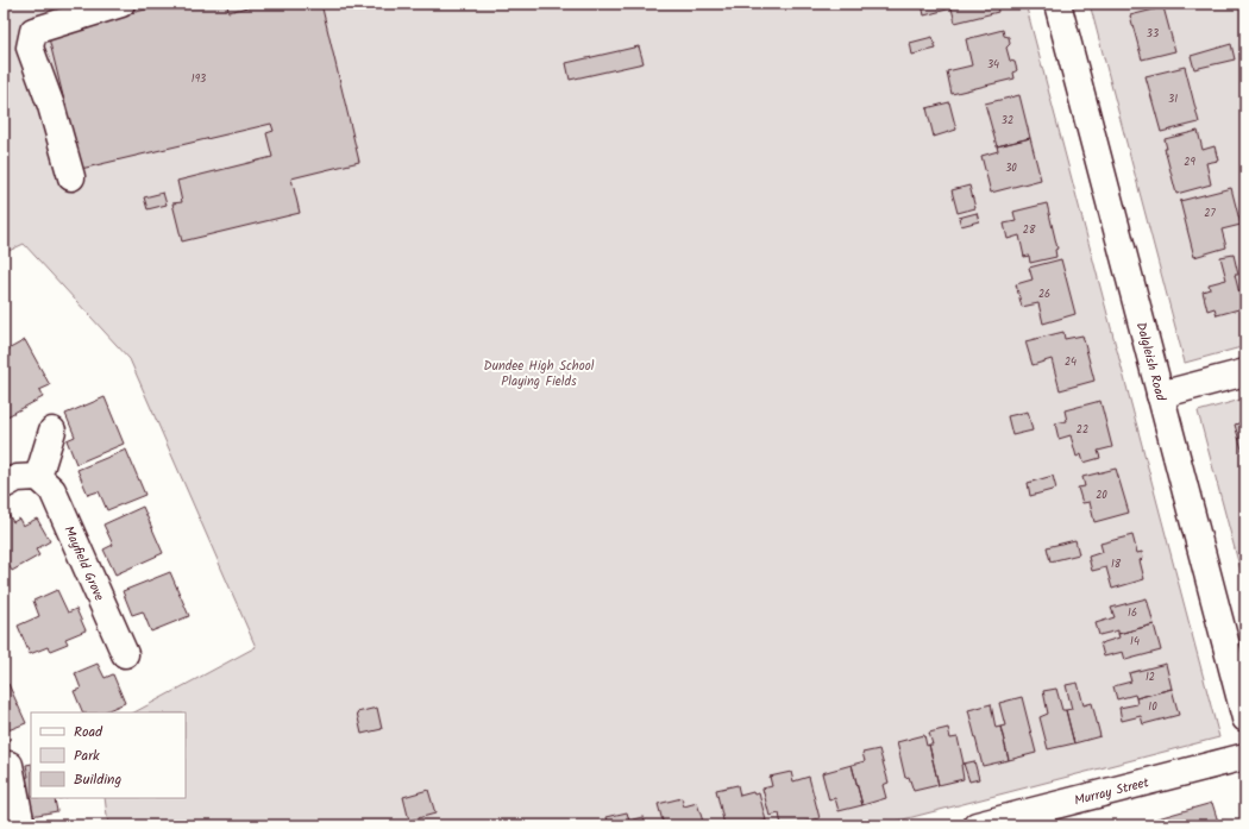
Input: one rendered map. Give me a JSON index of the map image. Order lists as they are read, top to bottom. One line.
{"streets":{"street":["Dalgleish Road","Mayfield Grove","Murray Street"]},"parks":["Dundee High School Playing Fields"],"house_numbers":["33","34","193","31","32","29","30","27","28","26","24","22","20","18","16","14","12","10"],"legend":["Road","Park","Building"]}
